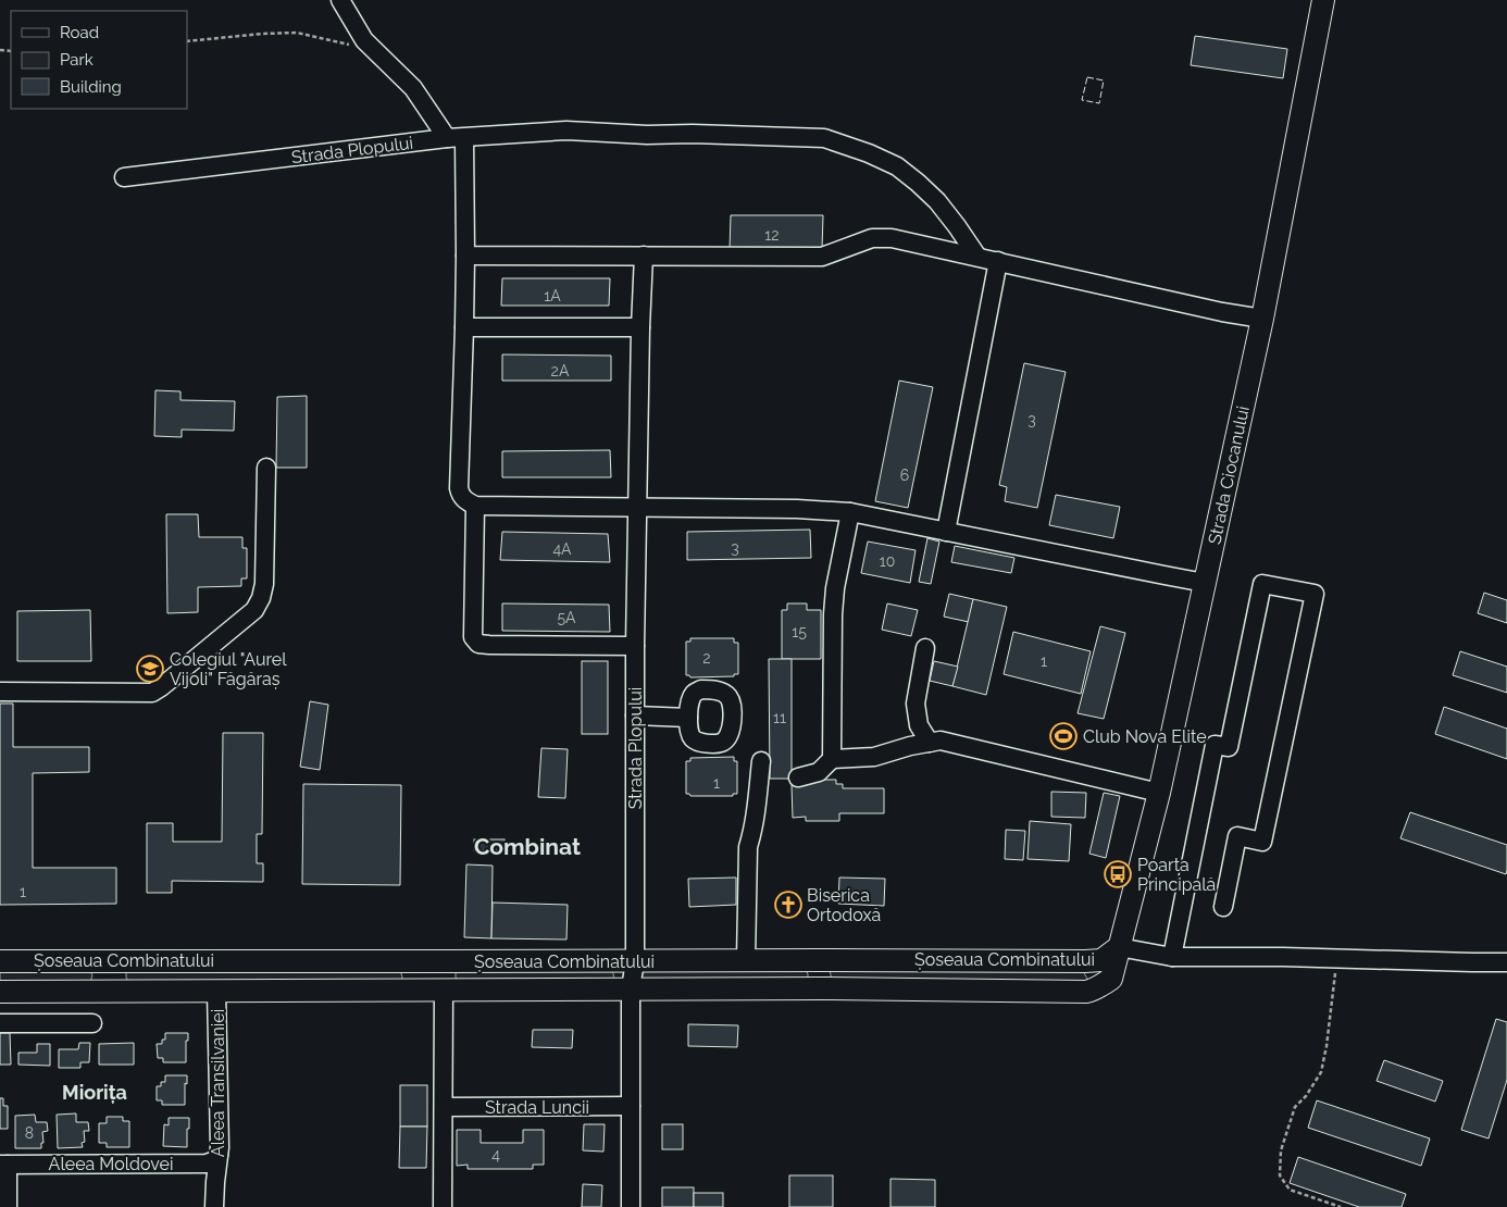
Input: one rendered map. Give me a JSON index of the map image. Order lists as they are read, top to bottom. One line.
{"streets":{"main road":["Strada Ciocanului","Șoseaua Combinatului"],"street":["Strada Plopului","Aleea Transilvaniei","Strada Luncii","Aleea Moldovei"]},"crossings":[["Strada Plopului","Șoseaua Combinatului"],["Strada Ciocanului","Șoseaua Combinatului"],["Șoseaua Combinatului","Aleea Transilvaniei"],["Aleea Transilvaniei","Aleea Moldovei"]],"districts":["Combinat","Miorița"],"places":{"school or university":["Colegiul \"Aurel Vijoli\" Făgăraș"],"sports":["Club Nova Elite"],"bus stop":["Poarta Principală"],"church":["Biserica Ortodoxă"]},"house_numbers":["12","1A","2A","3","6","3","4A","10","5A","15","2","1","11","1","1","8","4"],"legend":["Road","Park","Building"]}
